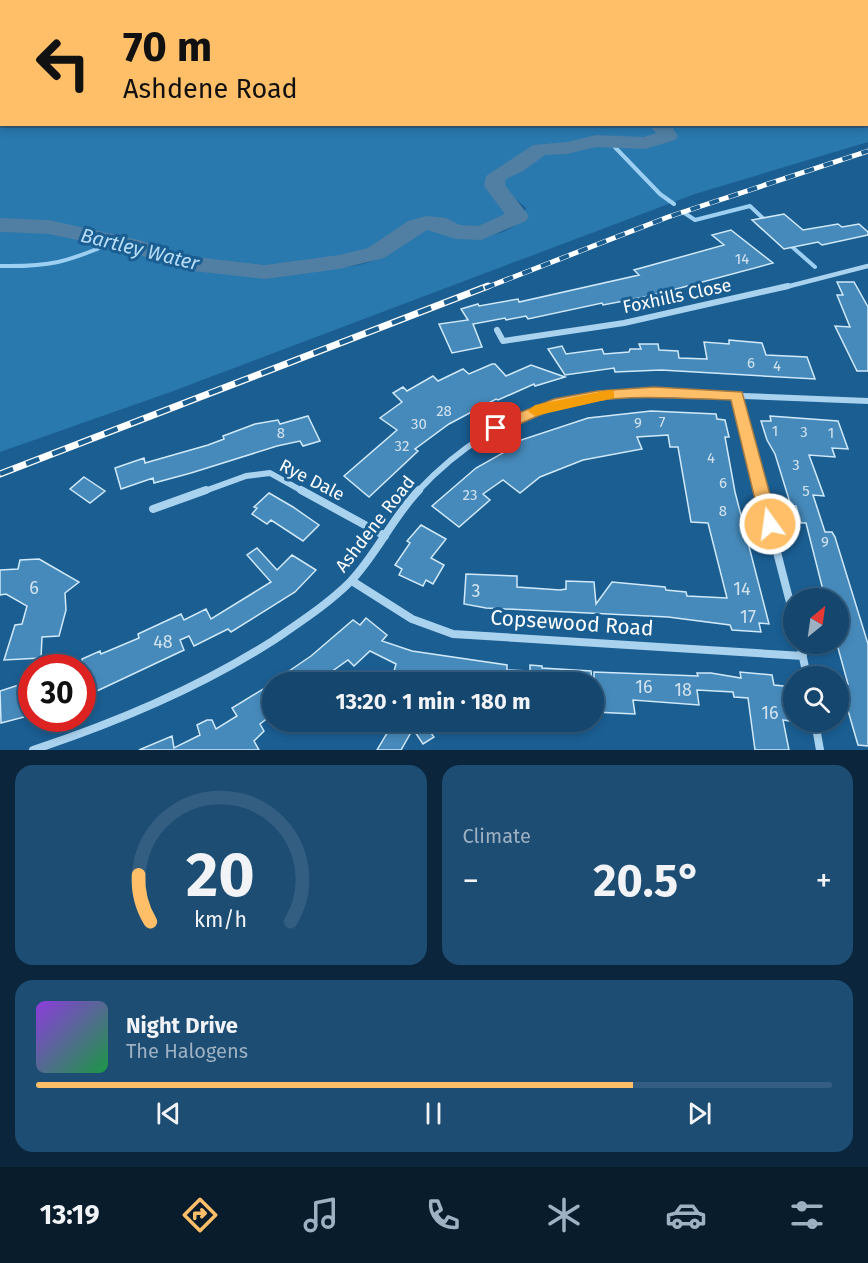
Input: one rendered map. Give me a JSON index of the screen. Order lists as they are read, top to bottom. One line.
{"streets":{"street":["Foxhills Close","Rye Dale","Ashdene Road","Copsewood Road"]},"crossings":[["Rye Dale","Ashdene Road"],["Ashdene Road","Copsewood Road"]],"water":["Bartley Water"],"house_numbers":["14","6","4","28","7","9","30","1","3","8","1","32","4","3","6","5","23","8","9","6","14","3","17","48","16","18","16"],"north":"top right","page":{"turn":["70 m","Ashdene Road"],"limit":"30","trip":"13:20 · 1 min · 180 m","tile":"Climate","heat":["−","20.5°","+"],"song":["Night Drive","The Halogens"],"tabs":"13:19","gauge":["20","km/h"]}}
